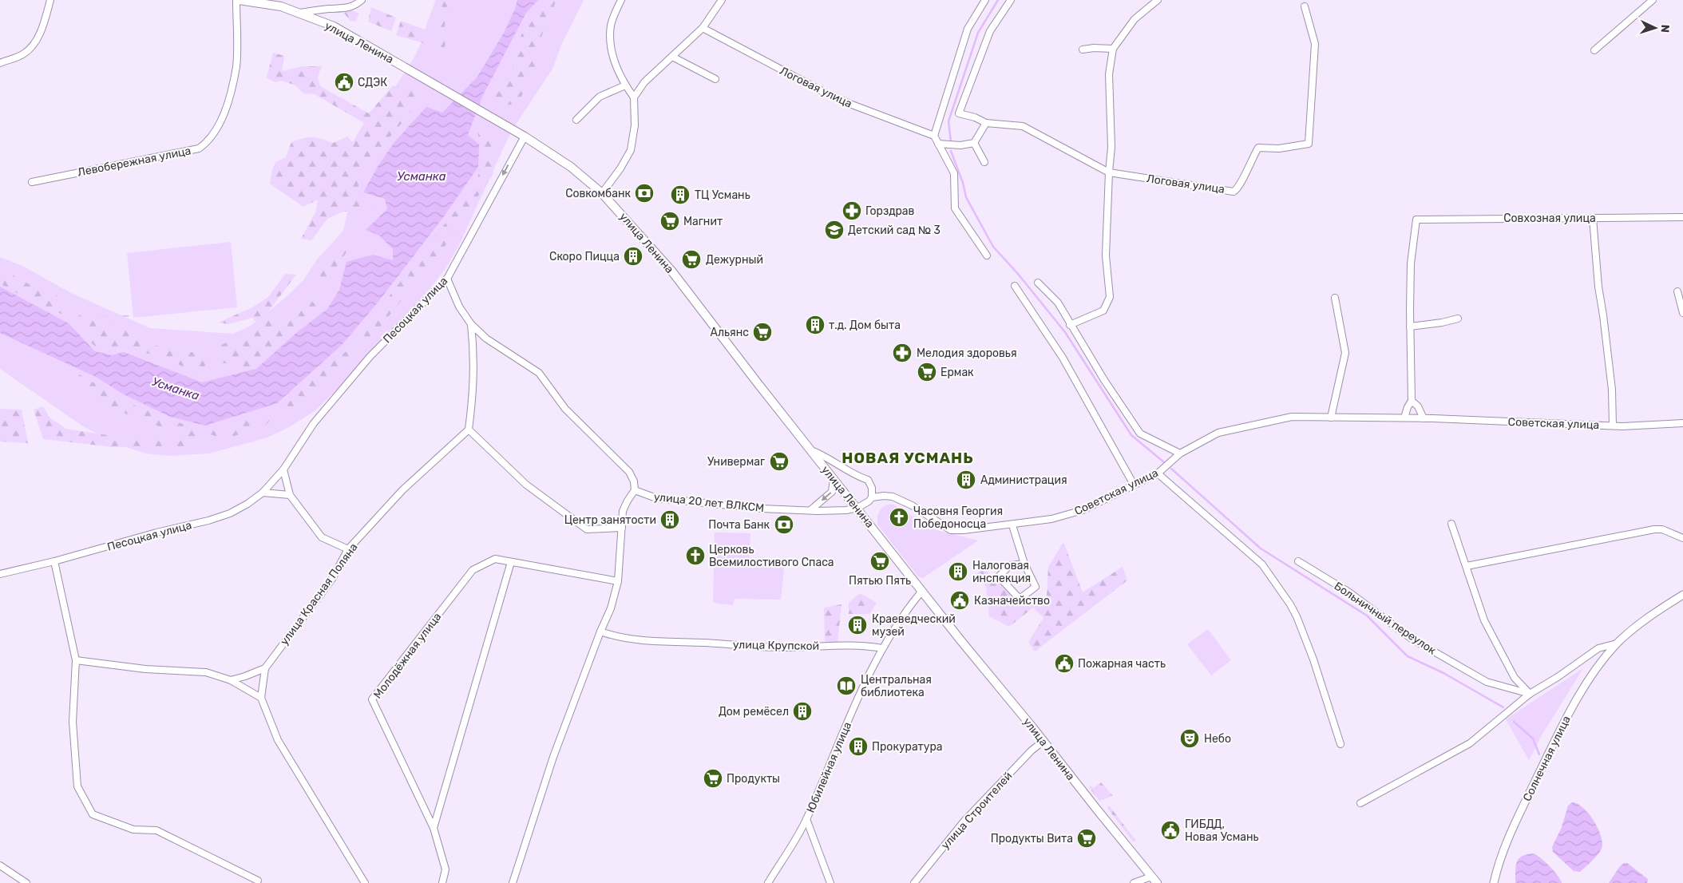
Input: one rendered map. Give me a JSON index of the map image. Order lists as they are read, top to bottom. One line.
{"streets":{"main road":["улица Ленина"],"street":["Логовая улица","Левобережная улица","Совхозная улица","Песоцкая улица","Советская улица","улица 20 лет ВЛКСМ","улица Красная Поляна","Больничный переулок","улица Крупской","Молодёжная улица","Солнечная улица","Юбилейная улица","улица Строителей"]},"crossings":[["улица Ленина","Левобережная улица"],["улица Ленина","Песоцкая улица"],["улица Ленина","Советская улица"],["улица Ленина","улица 20 лет ВЛКСМ"],["улица Ленина","улица Строителей"],["Советская улица","улица 20 лет ВЛКСМ"],["Больничный переулок","Солнечная улица"],["улица Крупской","Юбилейная улица"]],"districts":["НОВАЯ УСМАНЬ"],"water":["Усманка"],"places":{"public building":["СДЭК","Казначейство","Пожарная часть","ГИБДД, Новая Усмань"],"bank":["Совкомбанк","Почта Банк"],"building":["ТЦ Усмань","Скоро Пицца","т.д. Дом быта","Администрация","Центр занятости","Налоговая инспекция","Краеведческий музей","Дом ремёсел","Прокуратура"],"pharmacy":["Горздрав","Мелодия здоровья"],"supermarket":["Магнит","Дежурный","Альянс","Ермак","Универмаг","Пятью Пять","Продукты","Продукты Вита"],"school or university":["Детский сад № 3"],"church":["Часовня Георгия Победоносца","Церковь Всемилостивого Спаса"],"library":["Центральная библиотека"],"theatre":["Небо"]},"north":"right"}
